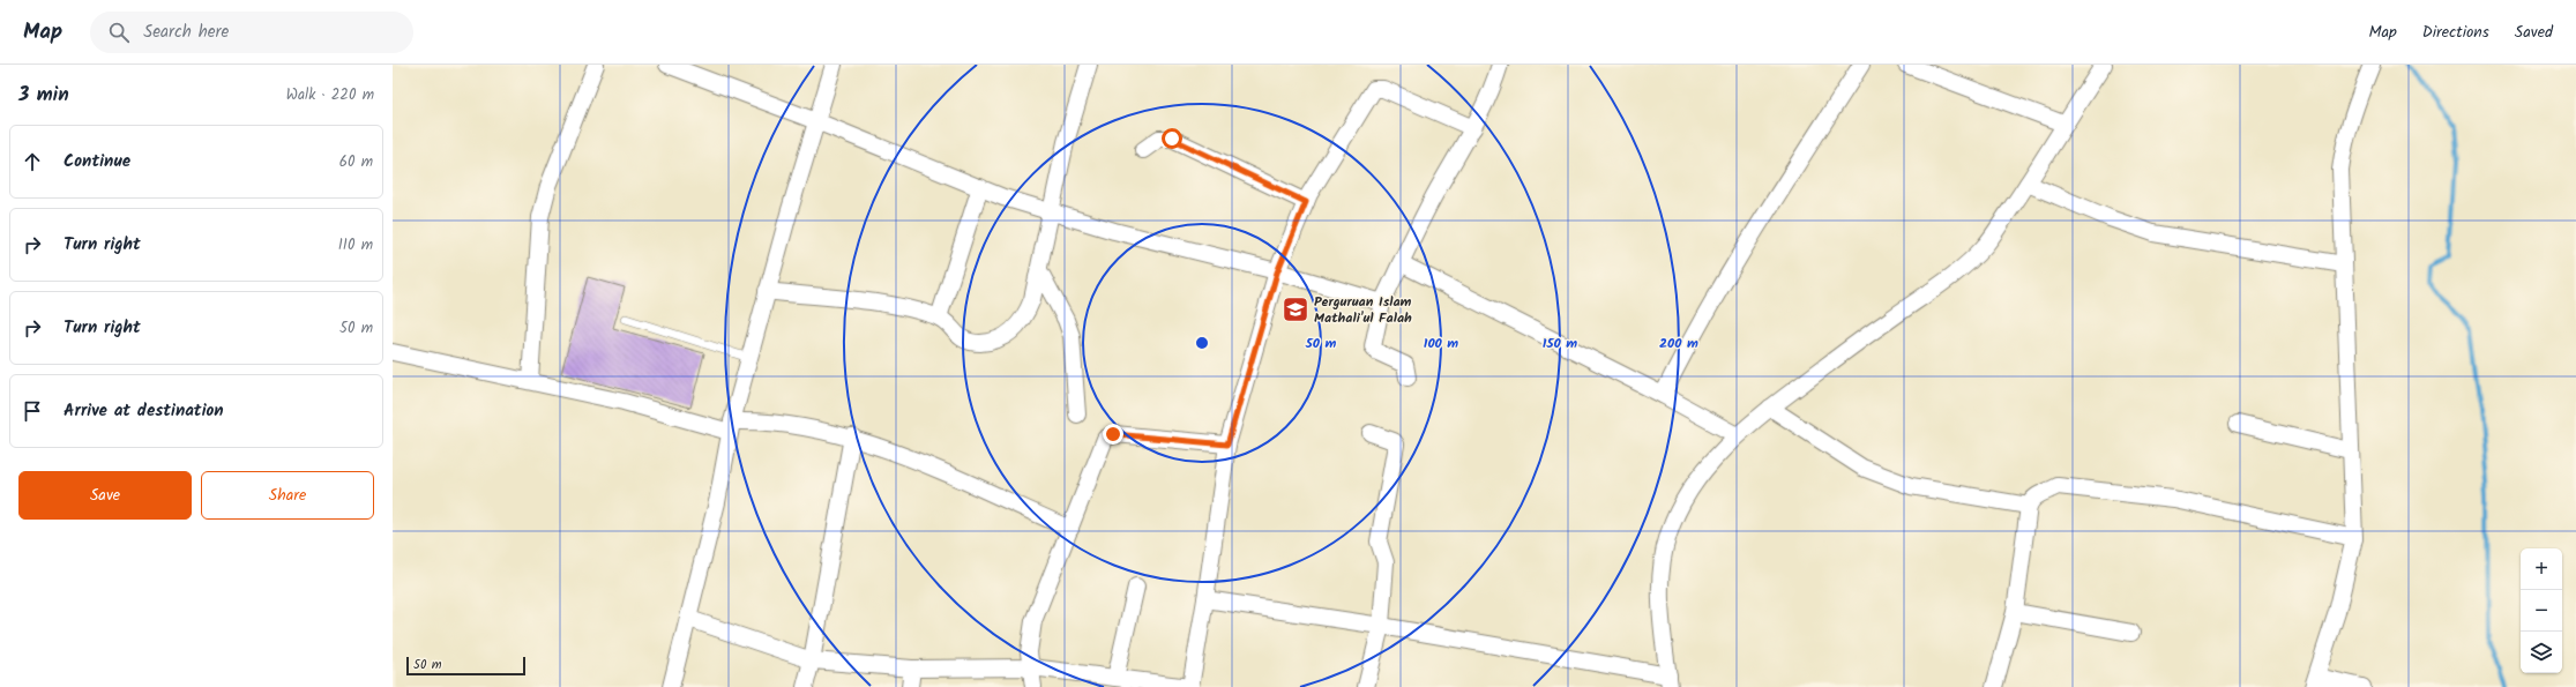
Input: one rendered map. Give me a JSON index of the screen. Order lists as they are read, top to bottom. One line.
{"places":{"school or university":["Perguruan Islam Mathali'ul Falah"]},"scale_bar":"50 m","page":{"header":"Map","search":"Search here","nav":["Map","Directions","Saved"],"heading":["3 min","Walk · 220 m"],"list":[["Continue","60 m"],["Turn right","110 m"],["Turn right","50 m"],"Arrive at destination"],"buttons":["Save","Share"],"map_buttons":["+","−"],"scale":"50 m"},"rings":["50 m","100 m","150 m","200 m"]}
